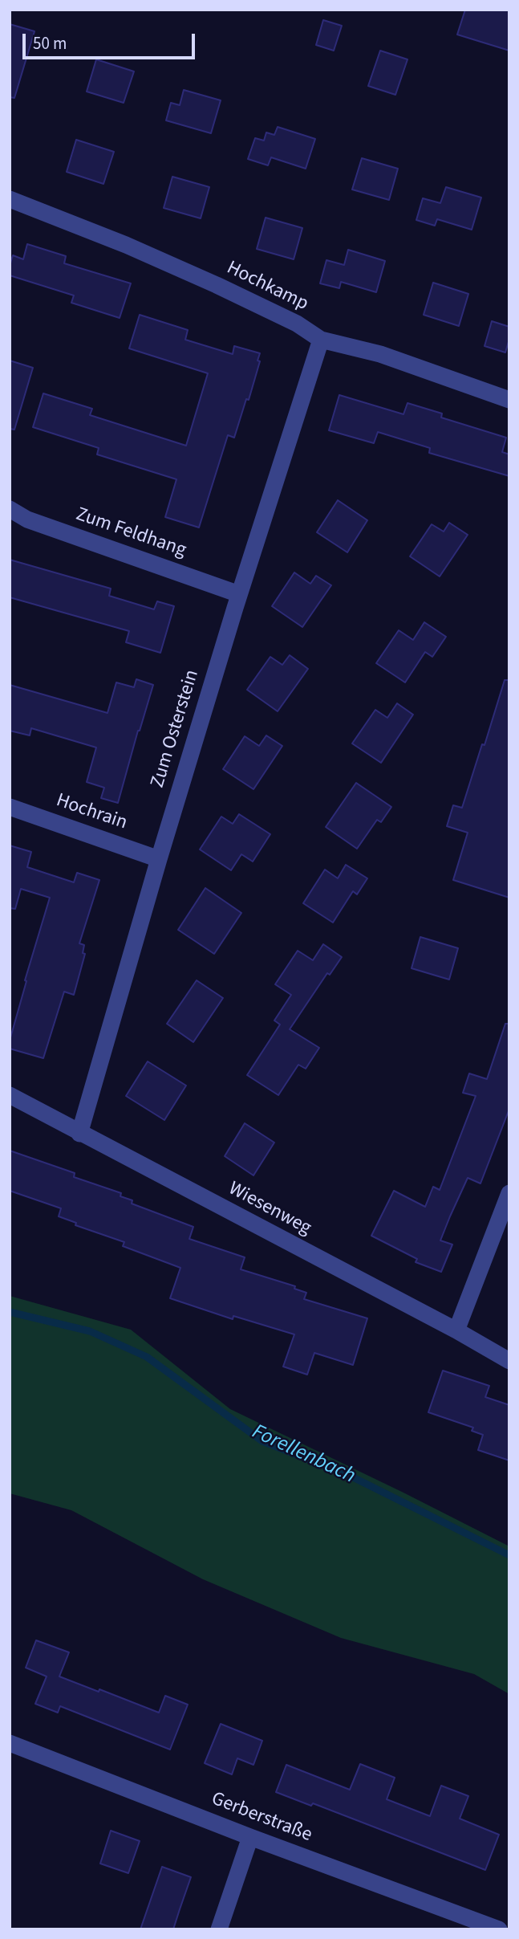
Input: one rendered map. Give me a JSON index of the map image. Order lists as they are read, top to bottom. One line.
{"streets":{"street":["Hochkamp","Zum Feldhang","Zum Osterstein","Hochrain","Wiesenweg","Gerberstraße"]},"crossings":[["Hochkamp","Zum Osterstein"],["Zum Feldhang","Zum Osterstein"],["Zum Osterstein","Hochrain"],["Zum Osterstein","Wiesenweg"]],"water":["Forellenbach"],"scale_bar":"50 m"}
